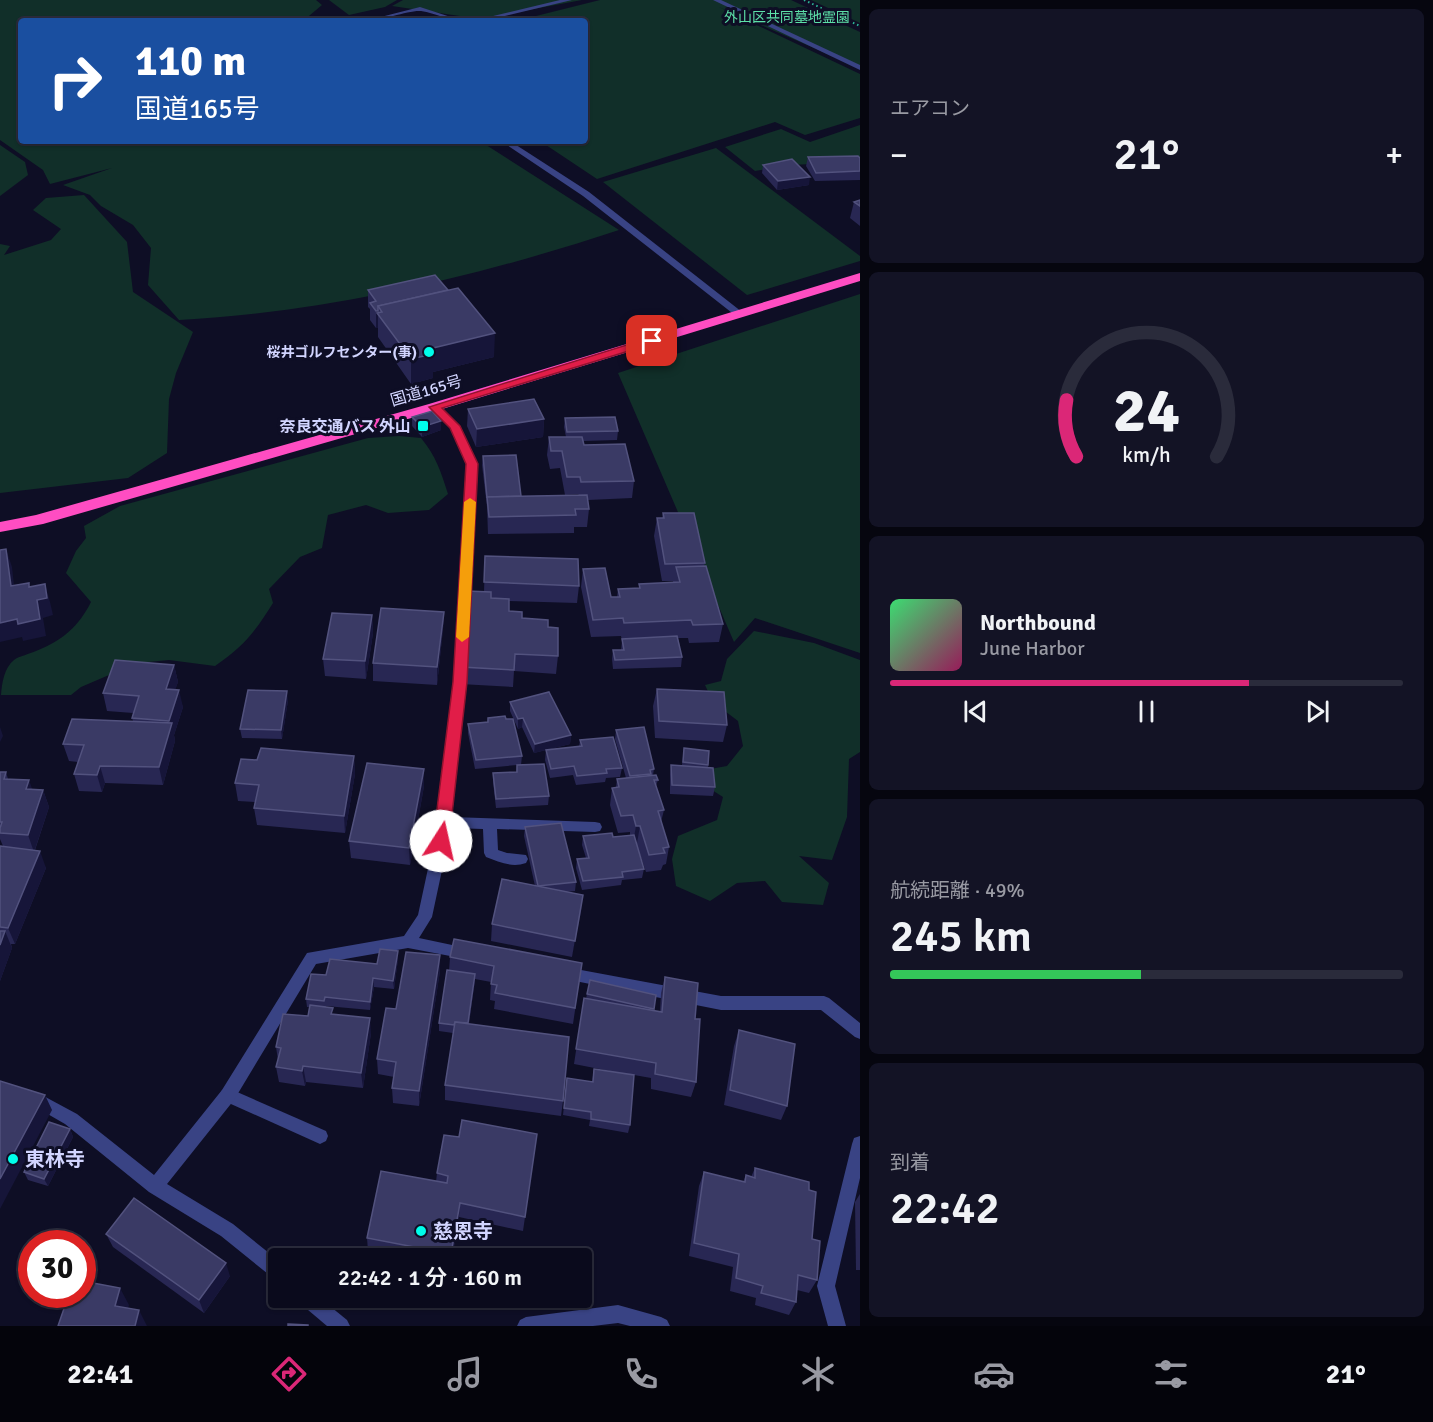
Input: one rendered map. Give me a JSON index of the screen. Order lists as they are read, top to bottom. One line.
{"streets":{"highway":["国道165号"]},"parks":["外山区共同墓地霊園"],"places":{"other":["桜井ゴルフセンター(事)","東林寺","慈恩寺"],"transit":["奈良交通バス 外山"]},"page":{"tile":["エアコン",["航続距離 · 49%","245 km"],["到着","22:42"]],"turn":["110 m","国道165号"],"heat":["−","21°","+"],"song":["Northbound","June Harbor"],"limit":"30","trip":"22:42 · 1 分 · 160 m","tabs":["22:41","21°"],"gauge":["24","km/h"]}}
